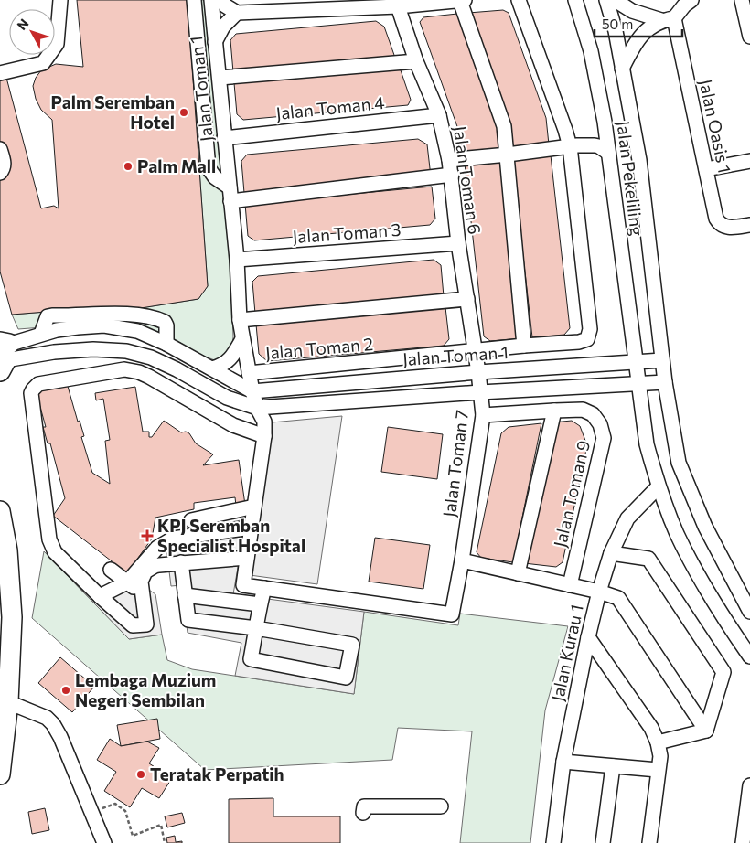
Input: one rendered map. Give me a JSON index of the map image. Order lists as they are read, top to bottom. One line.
{"streets":{"street":["Jalan Toman 1","Jalan Toman 4","Jalan Oasis 1","Jalan Pekeliling","Jalan Toman 6","Jalan Toman 3","Jalan Toman 2","Jalan Toman 7","Jalan Toman 9","Jalan Kurau 1"]},"crossings":[["Jalan Toman 1","Jalan Toman 4"],["Jalan Toman 1","Jalan Pekeliling"],["Jalan Toman 1","Jalan Toman 6"],["Jalan Toman 1","Jalan Toman 3"],["Jalan Toman 1","Jalan Toman 2"],["Jalan Toman 1","Jalan Toman 7"],["Jalan Toman 4","Jalan Toman 6"],["Jalan Pekeliling","Jalan Kurau 1"],["Jalan Toman 6","Jalan Toman 3"],["Jalan Toman 6","Jalan Toman 2"],["Jalan Toman 6","Jalan Toman 7"],["Jalan Toman 7","Jalan Toman 9"]],"places":{"other":["Palm Seremban Hotel","Palm Mall","Lembaga Muzium Negeri Sembilan","Teratak Perpatih"],"health":["KPJ Seremban Specialist Hospital"]},"scale_bar":"50 m","north":"top left"}
